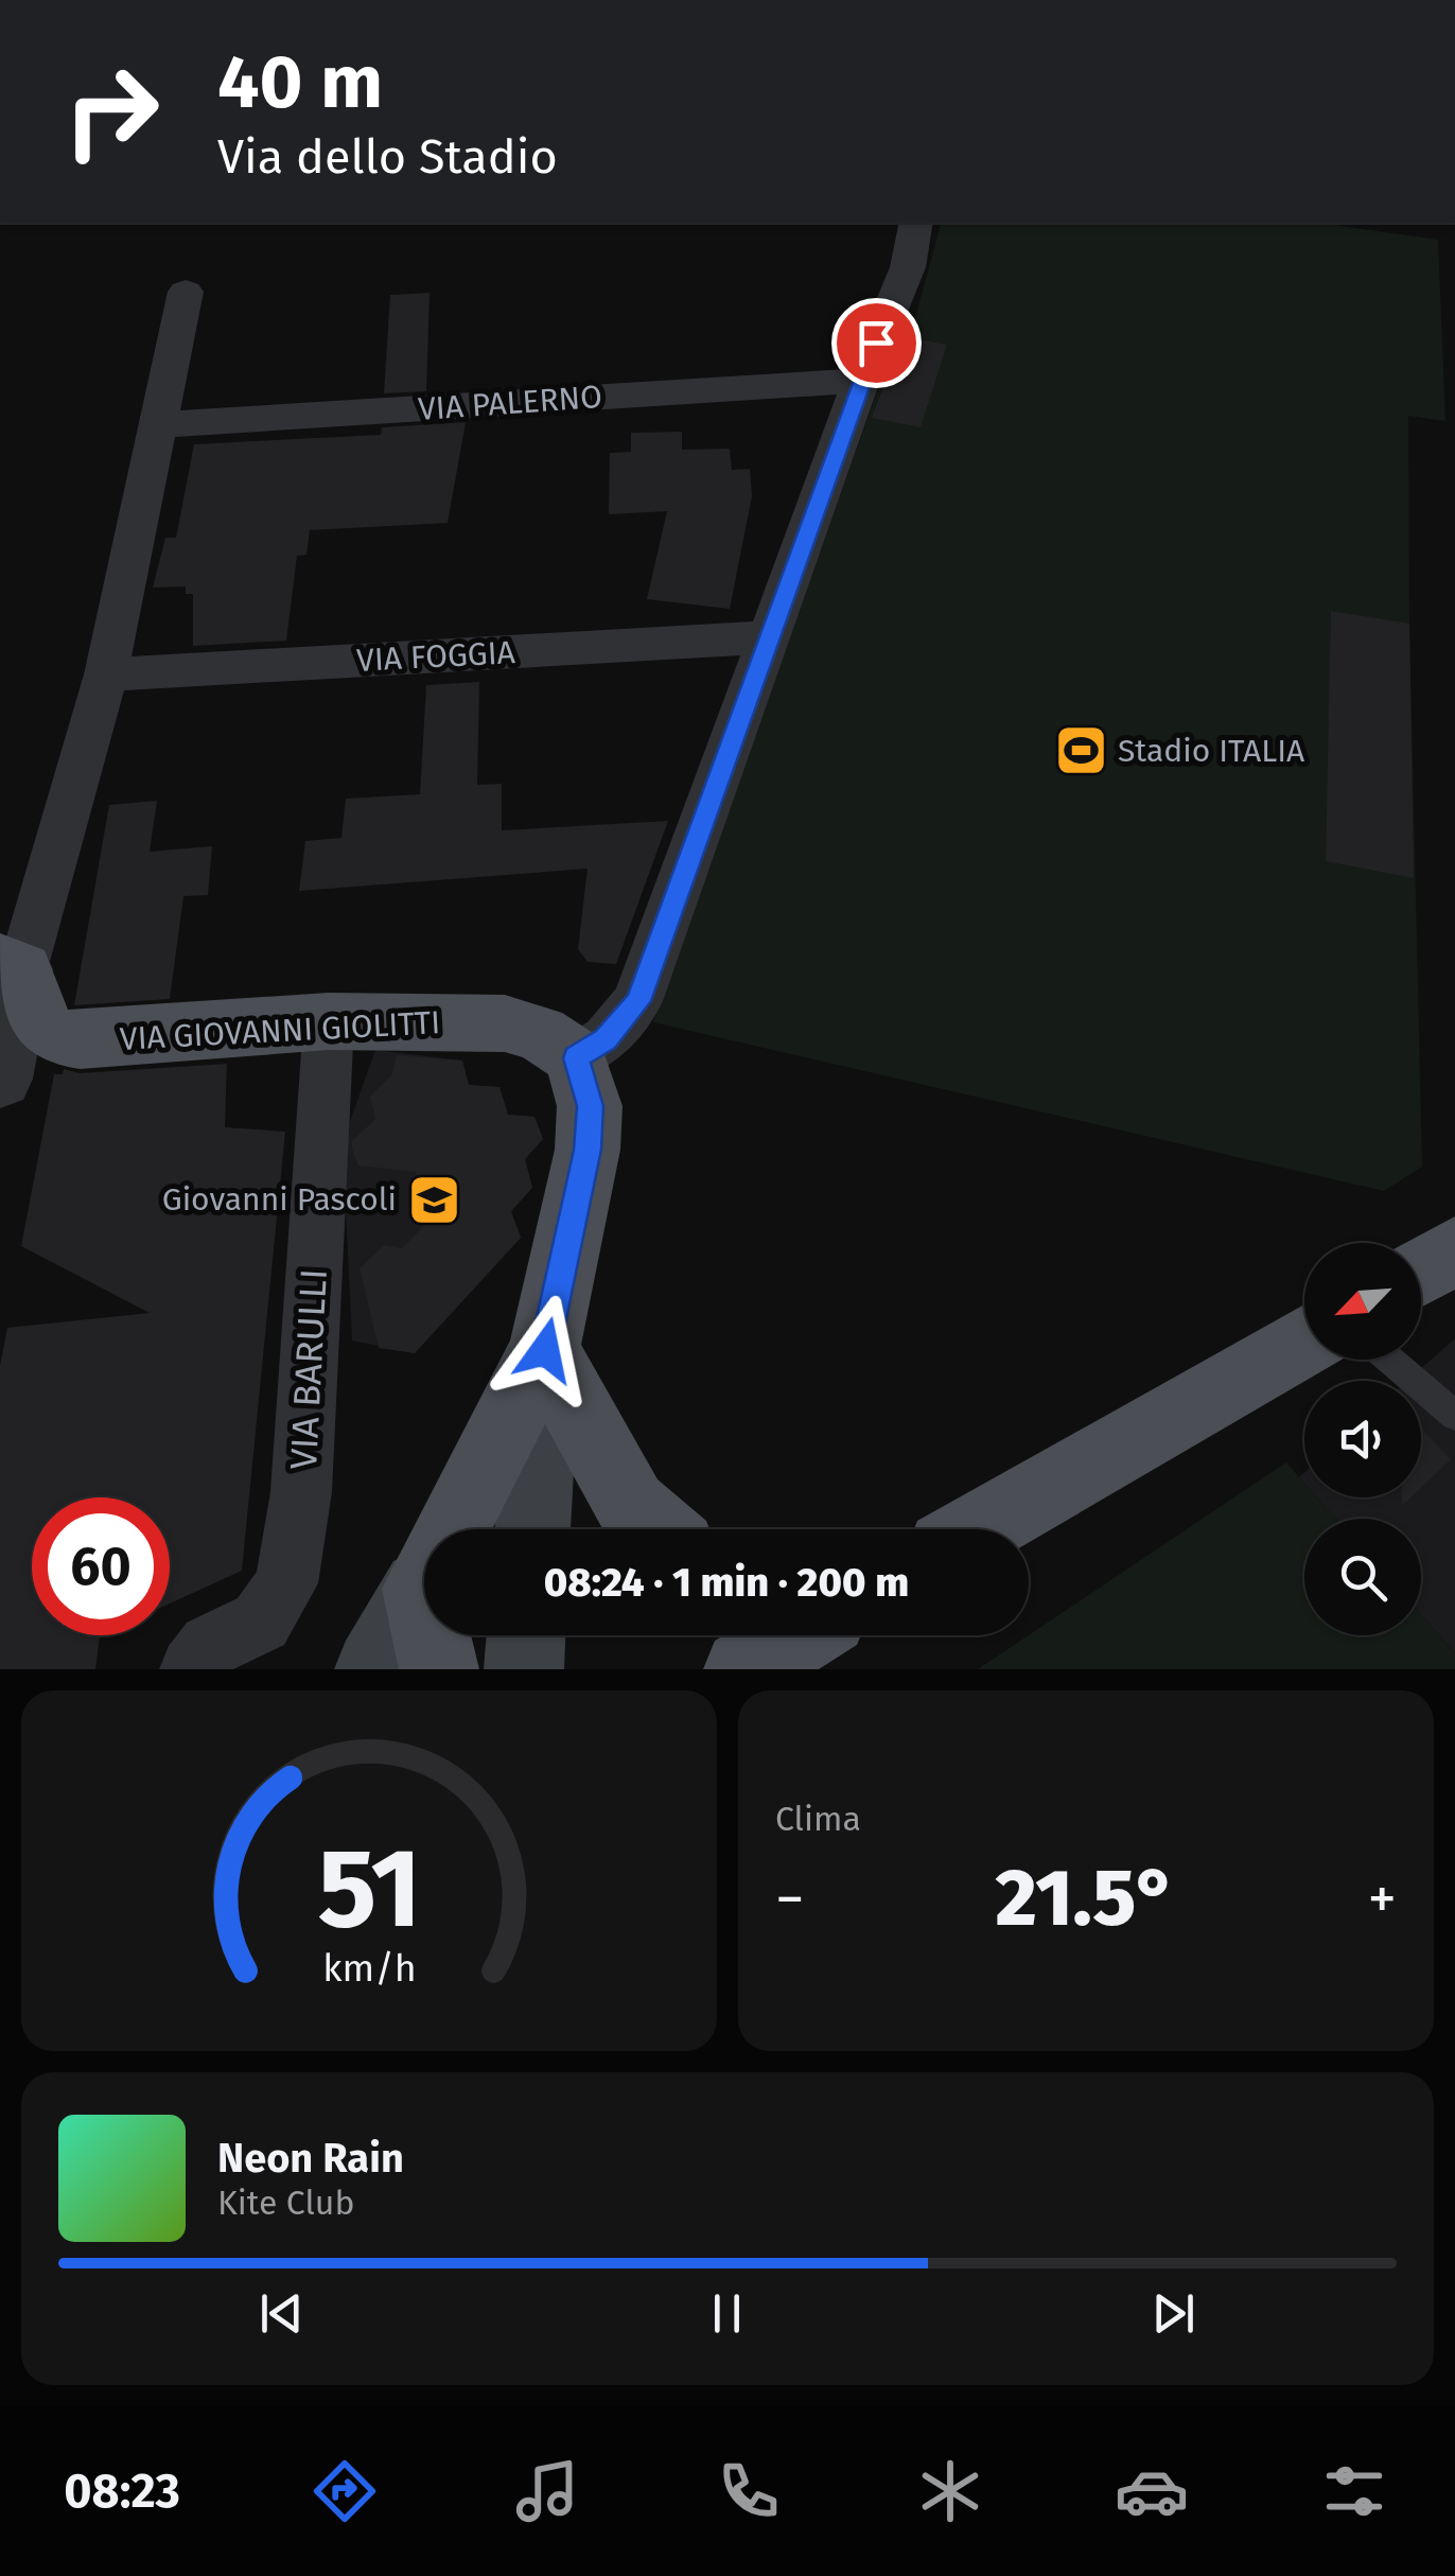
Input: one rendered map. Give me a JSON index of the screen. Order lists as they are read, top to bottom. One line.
{"streets":{"main road":["VIA GIOVANNI GIOLITTI"],"street":["VIA PALERNO","VIA FOGGIA","VIA BARULLI"]},"crossings":[["VIA GIOVANNI GIOLITTI","VIA BARULLI"]],"places":{"sports":["Stadio ITALIA"],"school or university":["Giovanni Pascoli"]},"north":"bottom left","page":{"turn":["40 m","Via dello Stadio"],"limit":"60","trip":"08:24 · 1 min · 200 m","tile":"Clima","heat":["−","21.5°","+"],"song":["Neon Rain","Kite Club"],"tabs":"08:23","gauge":["51","km/h"]}}
